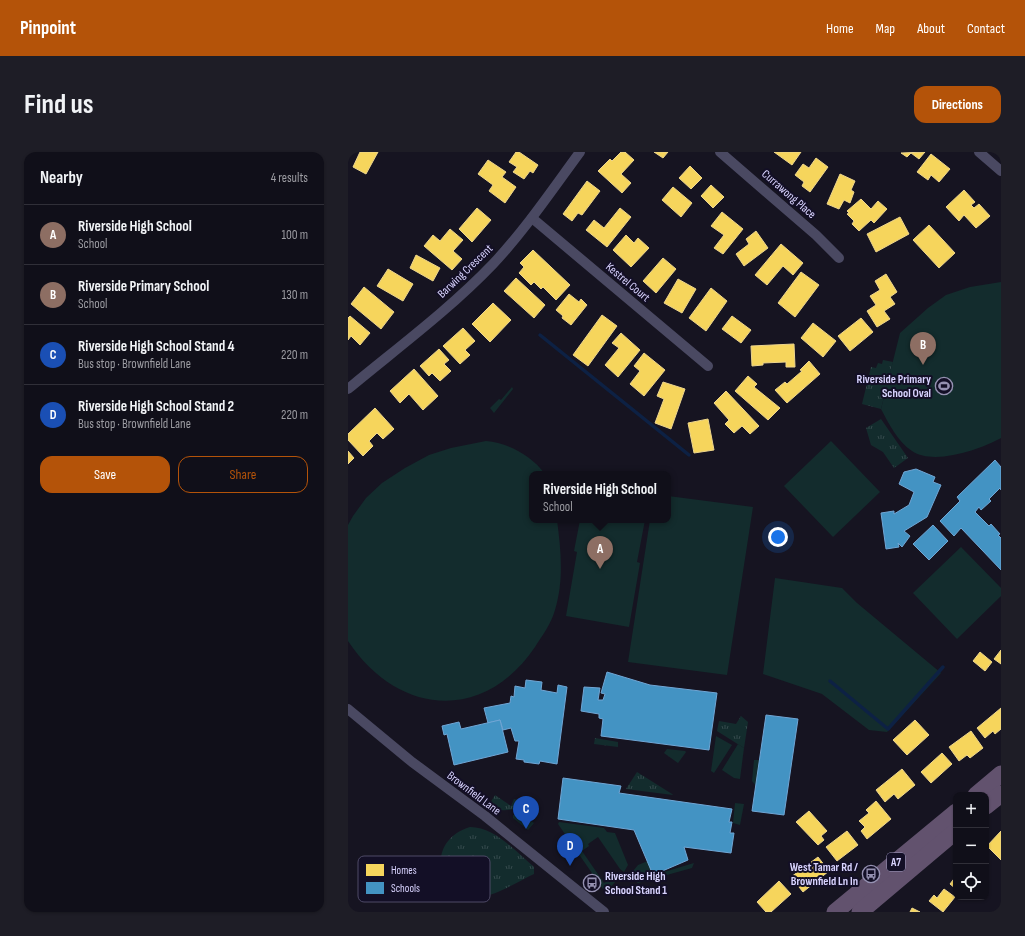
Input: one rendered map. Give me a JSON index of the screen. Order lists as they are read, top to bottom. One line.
{"streets":{"highway":["A7"],"street":["Currawong Place","Barwing Crescent","Kestrel Court","Brownfield Lane"]},"crossings":[["Barwing Crescent","Kestrel Court"]],"places":{"sports":["Riverside Primary School Oval"],"bus stop":["West Tamar Rd / Brownfield Ln In","Riverside High School Stand 1"]},"legend":["Homes","Schools"],"page":{"header":"Pinpoint","nav":["Home","Map","About","Contact"],"buttons":["Directions",["Save","Share"]],"title":"Find us","heading":["Nearby","4 results"],"list":[{"mark":"A","name":"Riverside High School","note":"School","value":"100 m"},{"mark":"B","name":"Riverside Primary School","note":"School","value":"130 m"},{"mark":"C","name":"Riverside High School Stand 4","note":"Bus stop · Brownfield Lane","value":"220 m"},{"mark":"D","name":"Riverside High School Stand 2","note":"Bus stop · Brownfield Lane","value":"220 m"}],"pins":["B","A","C","D"],"popup":["Riverside High School","School"],"map_buttons":["+","−"]}}
